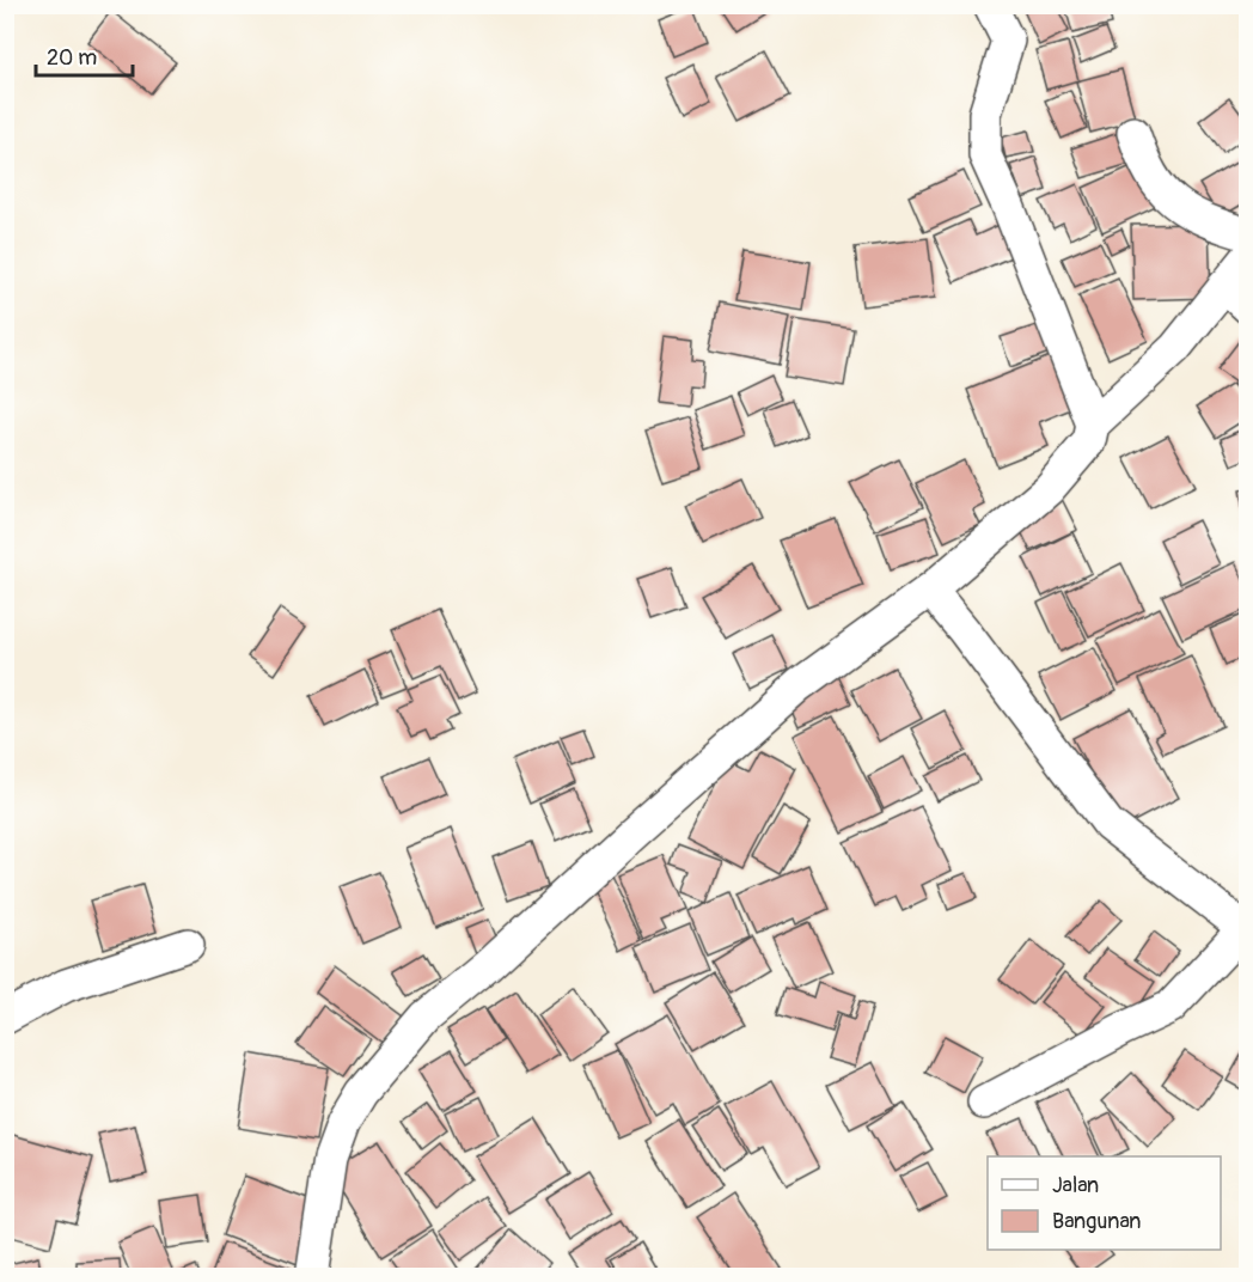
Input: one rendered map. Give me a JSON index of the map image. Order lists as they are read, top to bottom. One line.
{"legend":["Jalan","Bangunan"],"scale_bar":"20 m"}
